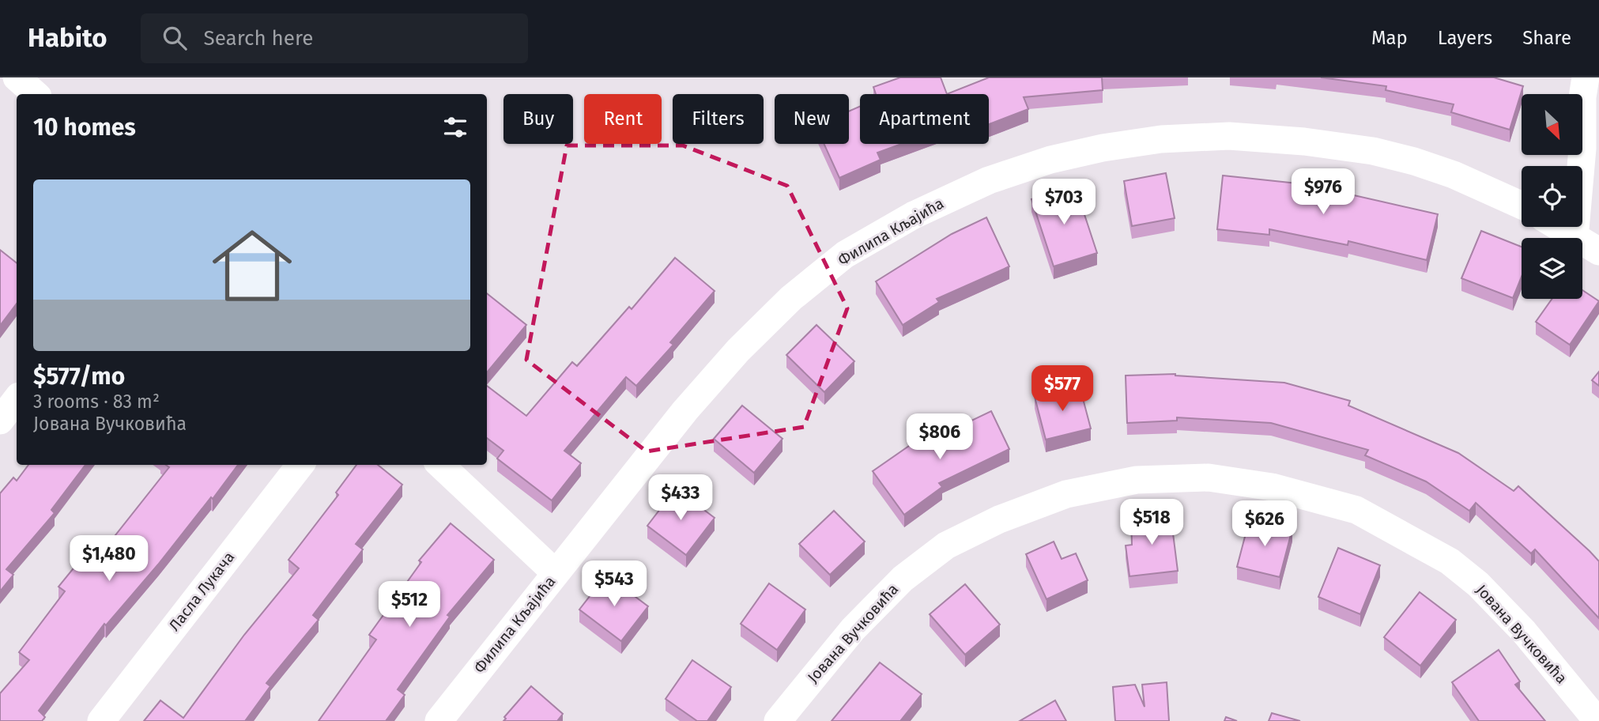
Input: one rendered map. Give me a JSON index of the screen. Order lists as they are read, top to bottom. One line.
{"streets":{"street":["Филипа Кљајића","Ласла Лукача","Јована Вучковића"]},"north":"bottom right","page":{"header":"Habito","search":"Search here","nav":["Map","Layers","Share"],"chip":["Buy","Rent","Filters","New","Apartment"],"heading":"10 homes","list":[{"name":"$577/mo","note":"3 rooms · 83 m² · Јована Вучковића"}],"price":["$976","$703","$577","$806","$433","$518","$626","$1,480","$543","$512"]}}
